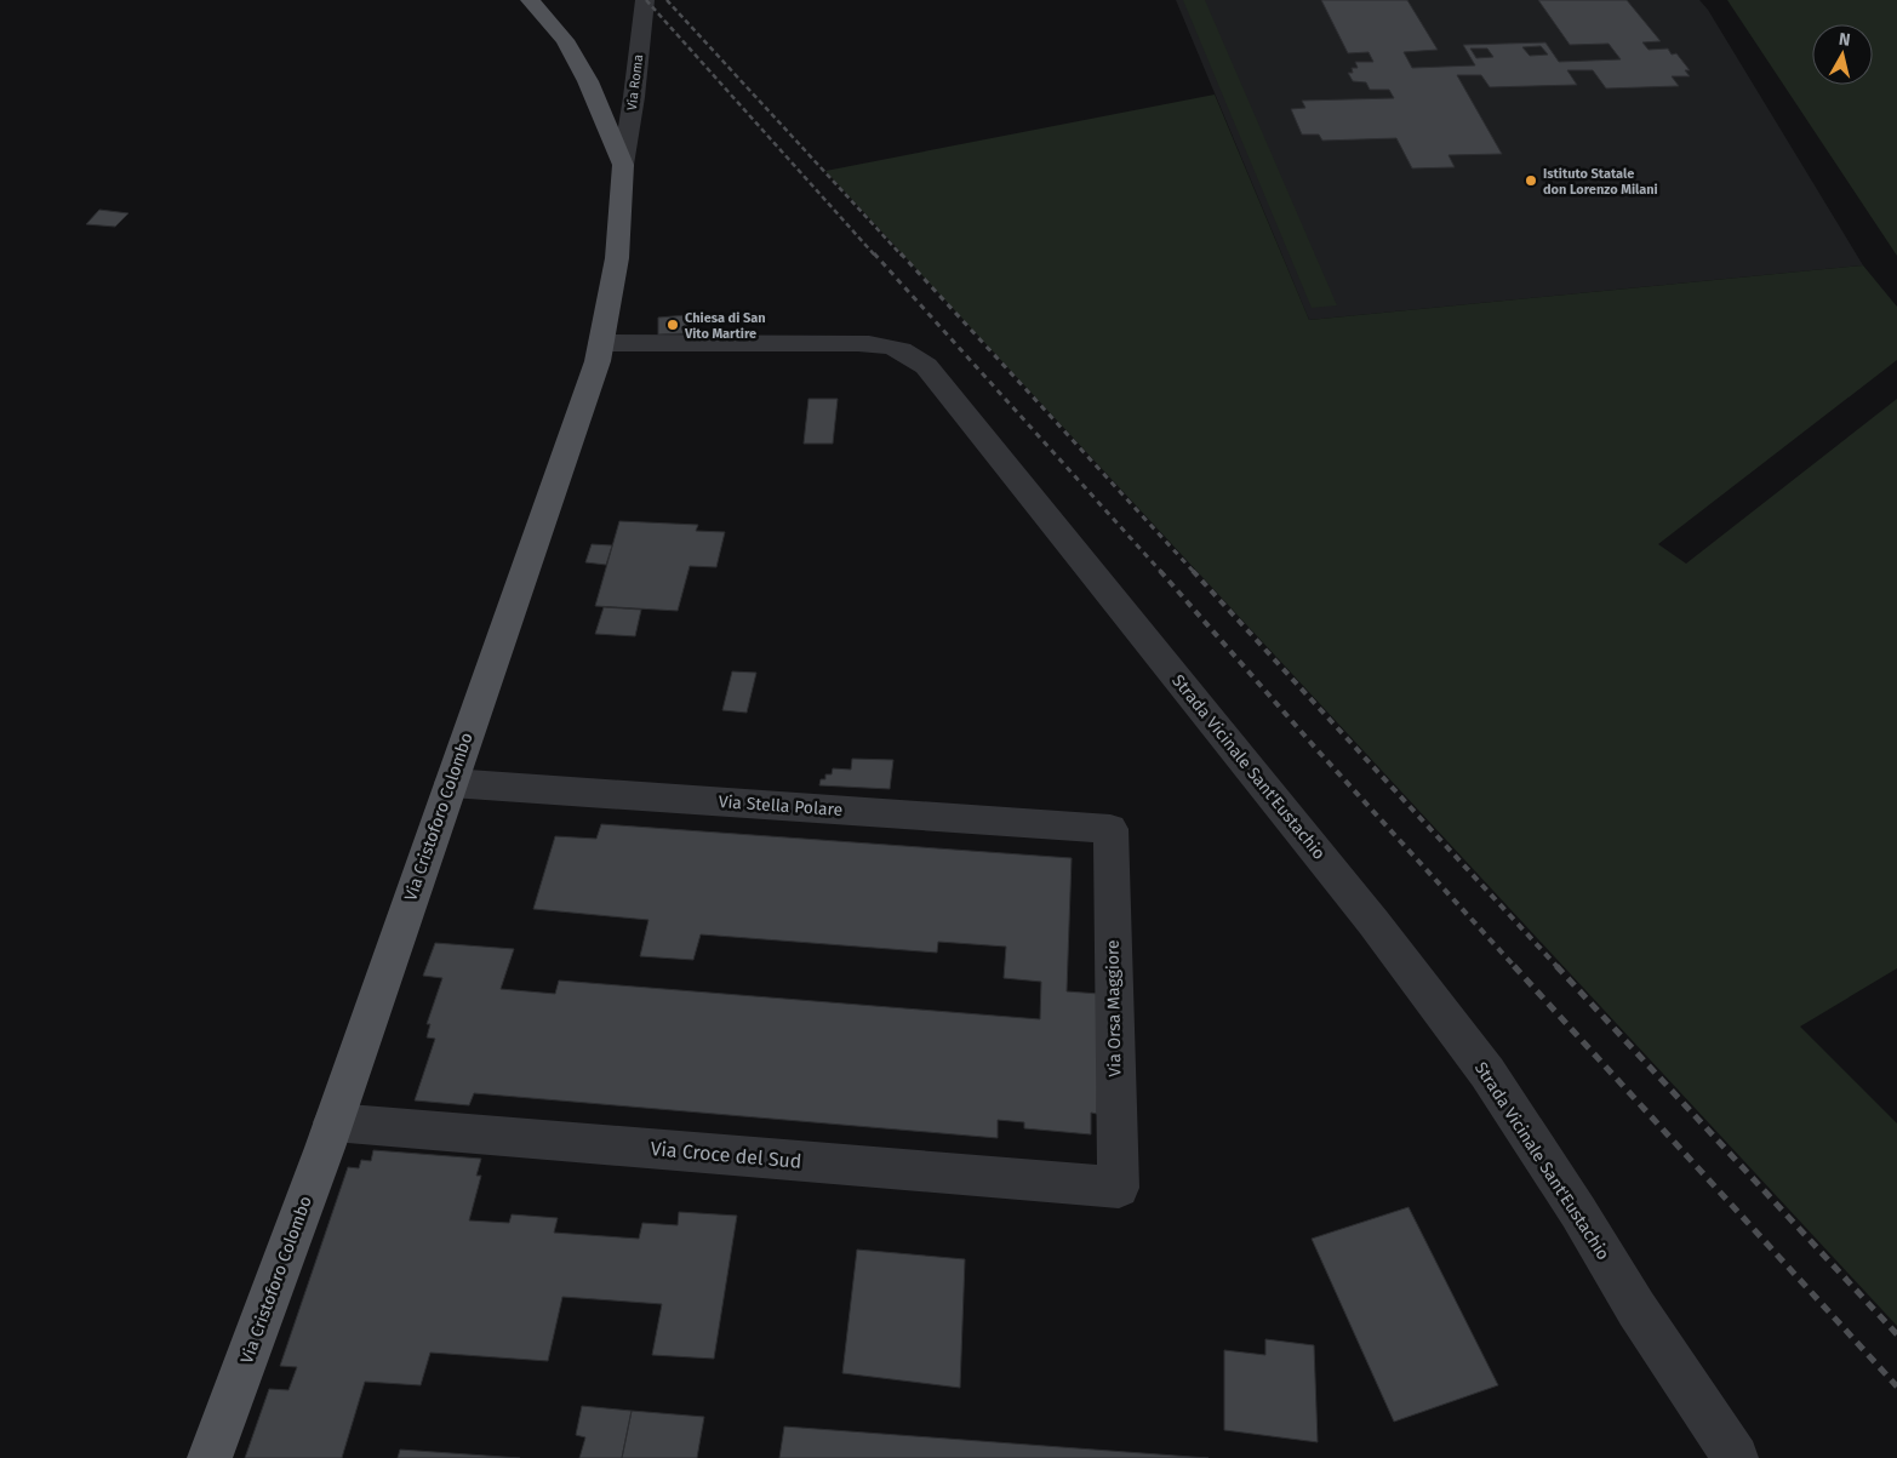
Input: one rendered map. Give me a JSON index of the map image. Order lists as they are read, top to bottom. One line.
{"streets":{"main road":["Via Cristoforo Colombo"],"street":["Via Roma","Strada Vicinale Sant'Eustachio","Via Stella Polare","Via Orsa Maggiore","Via Croce del Sud"]},"crossings":[["Via Roma","Via Cristoforo Colombo"],["Strada Vicinale Sant'Eustachio","Via Cristoforo Colombo"],["Via Stella Polare","Via Cristoforo Colombo"],["Via Stella Polare","Via Orsa Maggiore"],["Via Cristoforo Colombo","Via Croce del Sud"],["Via Orsa Maggiore","Via Croce del Sud"]],"places":["Istituto Statale don Lorenzo Milani","Chiesa di San Vito Martire"],"north":"top"}
